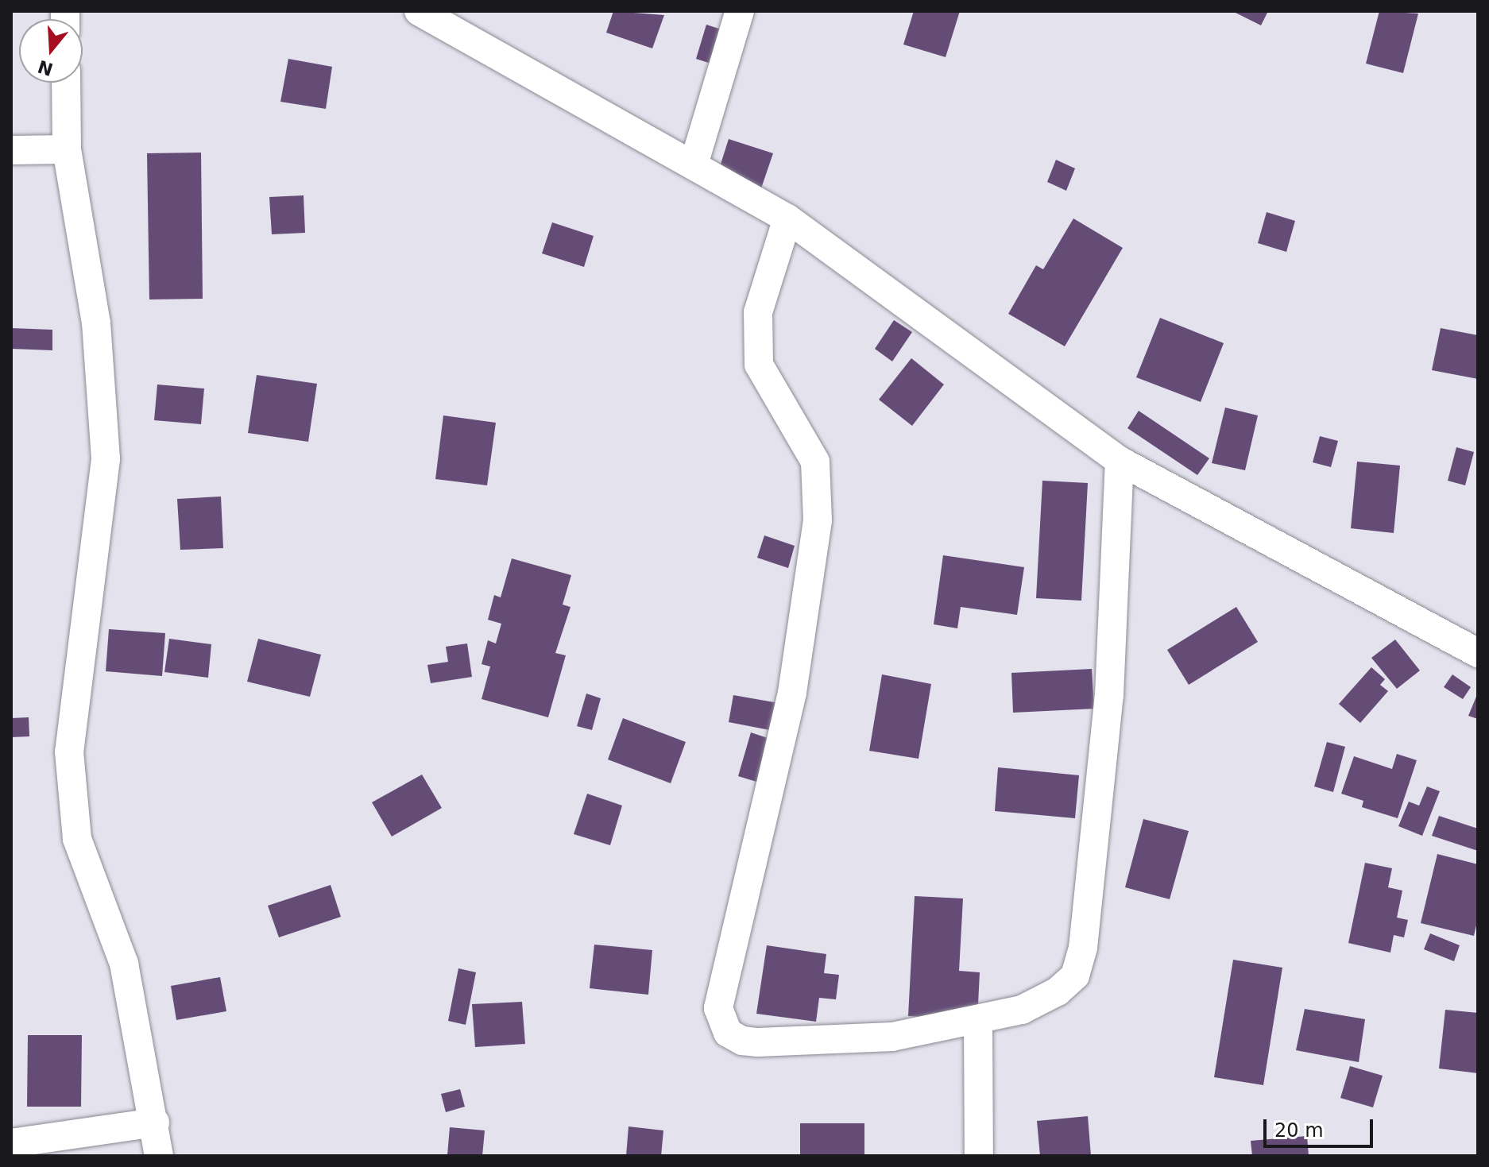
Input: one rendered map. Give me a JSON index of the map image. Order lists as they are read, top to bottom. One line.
{"scale_bar":"20 m","north":"bottom"}
